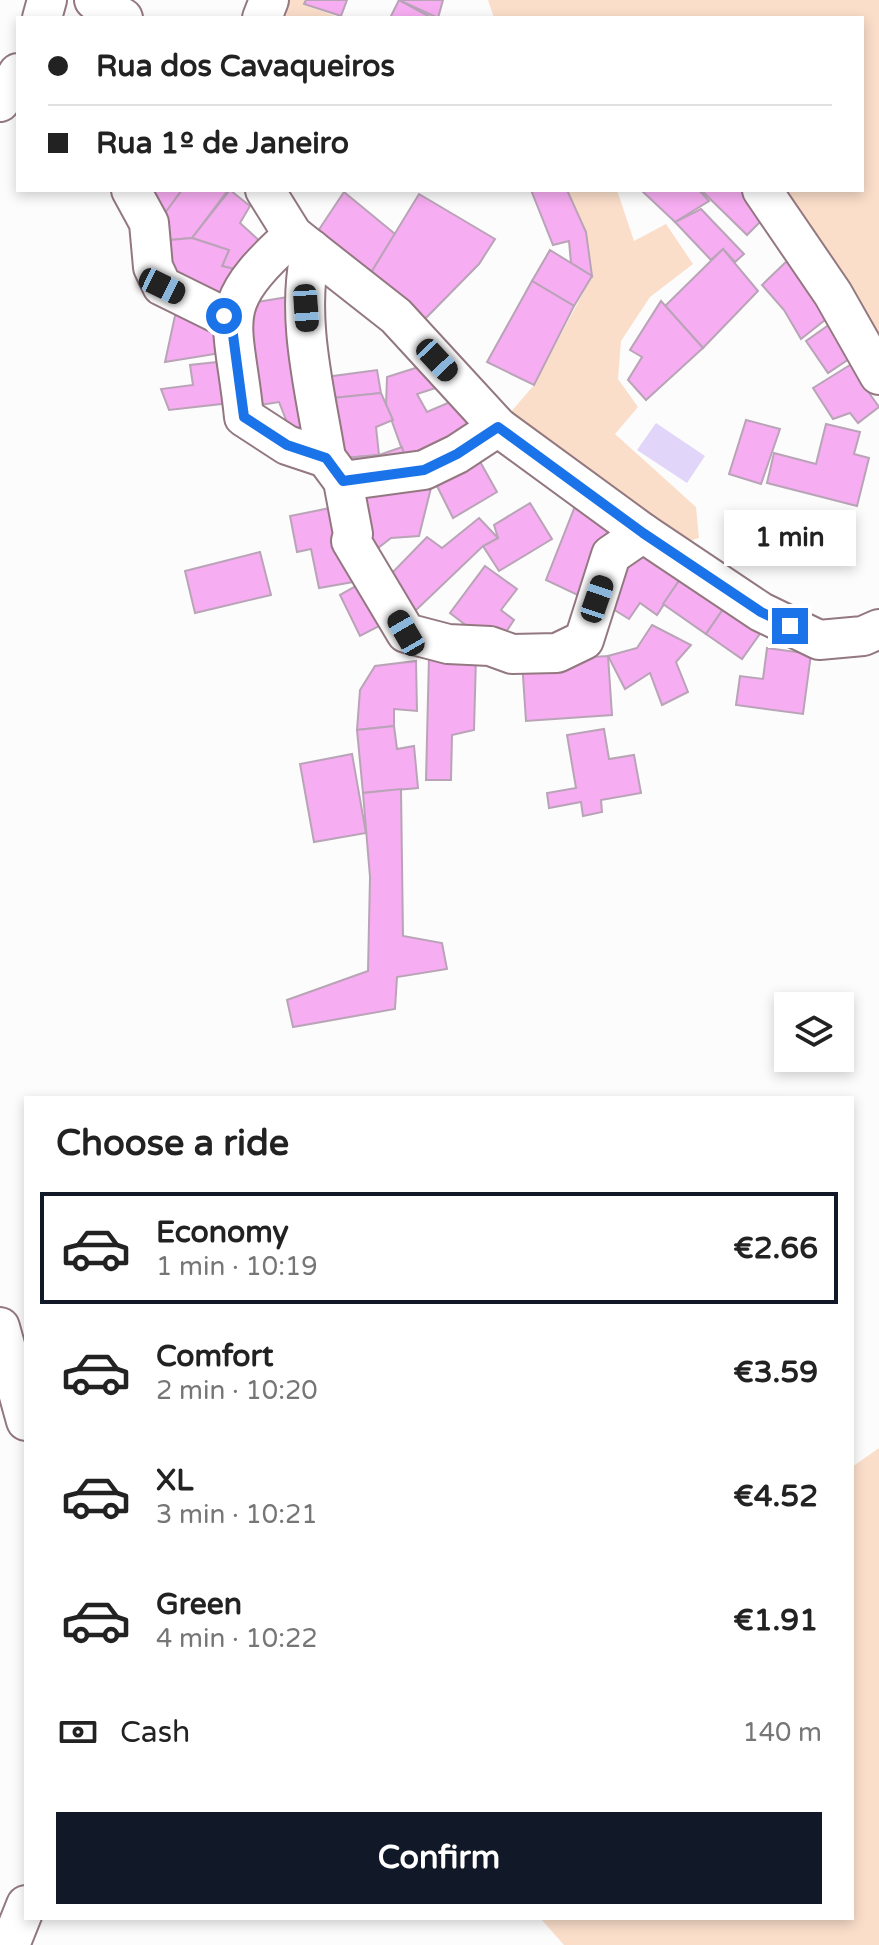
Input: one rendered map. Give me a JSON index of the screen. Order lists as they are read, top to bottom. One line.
{"page":{"banner":["Rua dos Cavaqueiros","Rua 1º de Janeiro"],"bubble":"1 min","heading":"Choose a ride","list":[{"name":"Economy","note":"1 min · 10:19","value":"€2.66"},{"name":"Comfort","note":"2 min · 10:20","value":"€3.59"},{"name":"XL","note":"3 min · 10:21","value":"€4.52"},{"name":"Green","note":"4 min · 10:22","value":"€1.91"}],"pay":["Cash","140 m"],"buttons":"Confirm"}}
